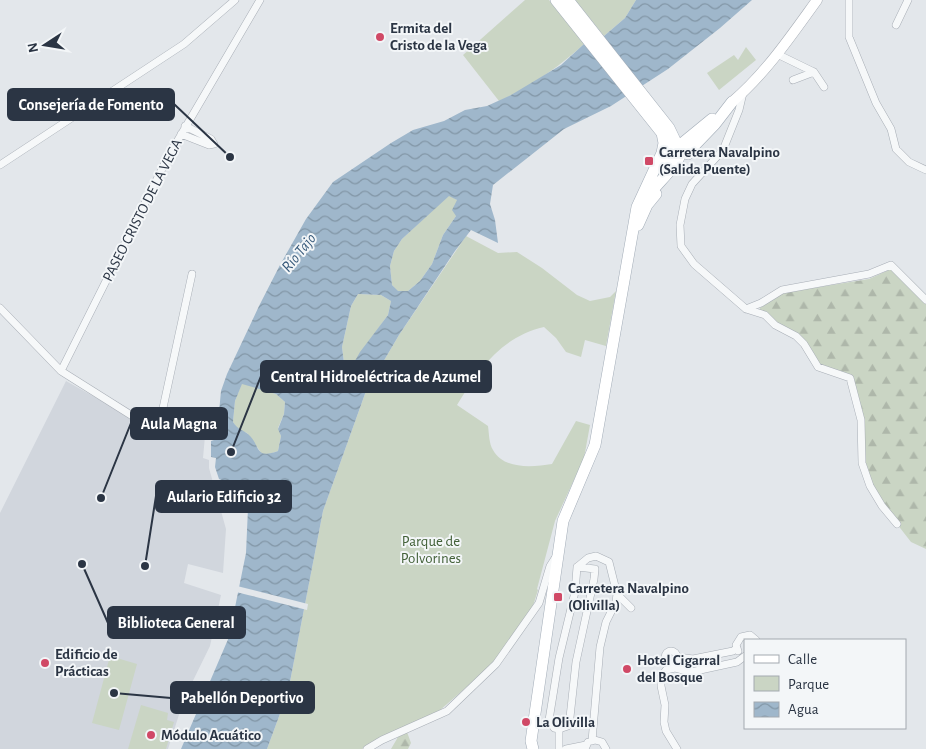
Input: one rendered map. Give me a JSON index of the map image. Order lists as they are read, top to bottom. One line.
{"streets":{"street":["PASEO CRISTO DE LA VEGA"]},"water":["Río Tajo"],"parks":["Parque de Polvorines"],"places":{"other":["Ermita del Cristo de la Vega","Consejería de Fomento","Central Hidroeléctrica de Azumel","Aula Magna","Biblioteca General","Aulario Edificio 32","Edificio de Prácticas","Hotel Cigarral del Bosque","Pabellón Deportivo","La Olivilla","Módulo Acuático"],"transit":["Carretera Navalpino (Salida Puente)","Carretera Navalpino (Olivilla)"]},"legend":["Calle","Parque","Agua"],"north":"left"}
